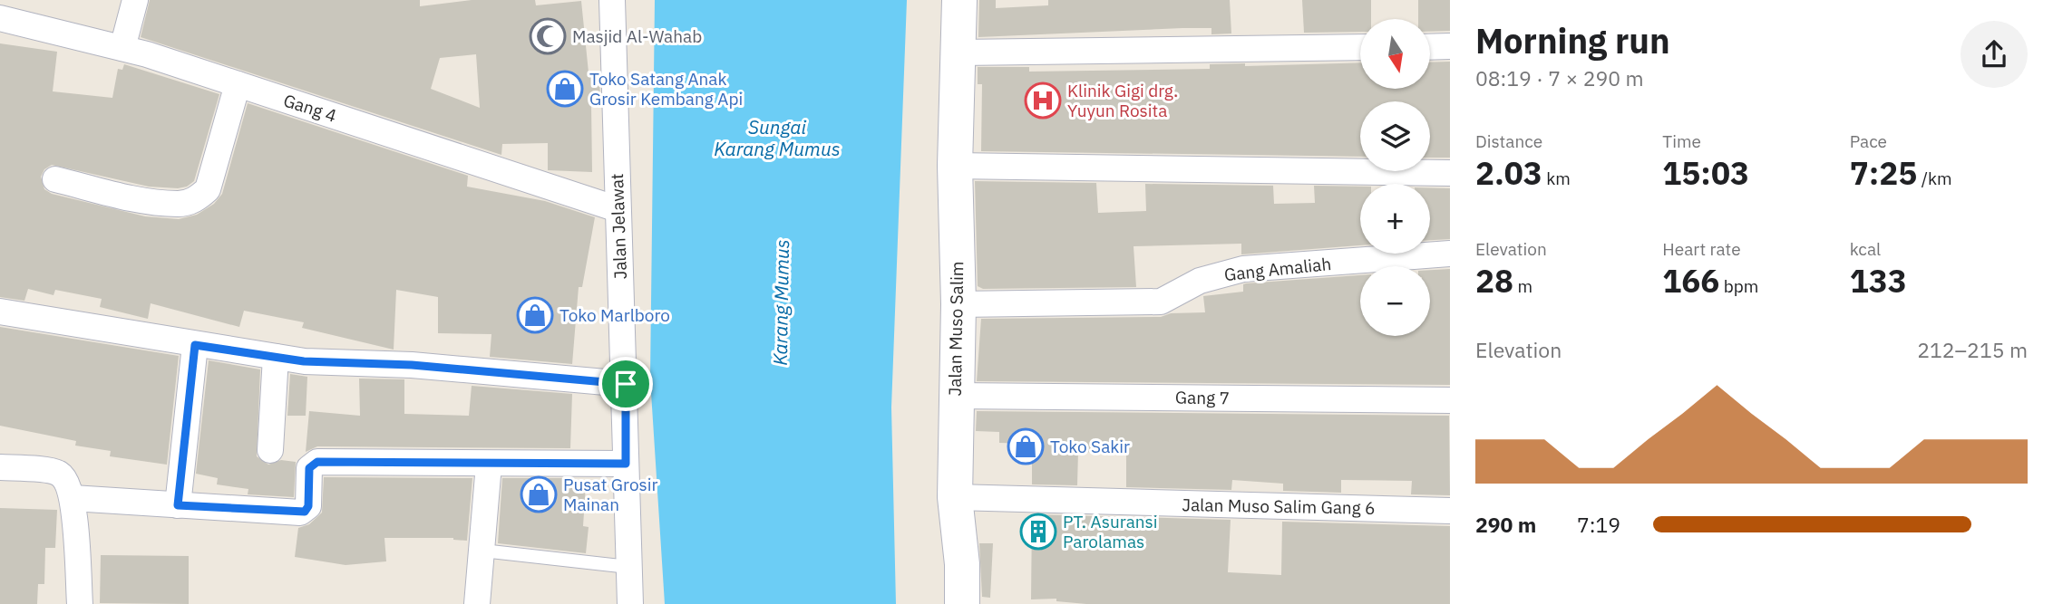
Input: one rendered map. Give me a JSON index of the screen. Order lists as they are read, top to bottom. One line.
{"streets":{"street":["Gang 4","Jalan Jelawat","Gang Amaliah","Jalan Muso Salim","Gang 7","Jalan Muso Salim Gang 6"]},"crossings":[["Gang 4","Jalan Jelawat"],["Gang Amaliah","Jalan Muso Salim"],["Jalan Muso Salim","Gang 7"],["Jalan Muso Salim","Jalan Muso Salim Gang 6"]],"water":["Sungai Karang Mumus","Karang Mumus"],"places":{"mosque":["Masjid Al-Wahab"],"shop":["Toko Satang Anak Grosir Kembang Api","Toko Marlboro","Toko Sakir","Pusat Grosir Mainan"],"hospital":["Klinik Gigi drg. Yuyun Rosita"],"building":["PT. Asuransi Parolamas"]},"north":"bottom","page":{"heading":["Morning run","08:19 · 7 × 290 m"],"map_buttons":["+","−"],"stats":[["Distance","2.03 km"],["Time","15:03"],["Pace","7:25 /km"],["Elevation","28 m"],["Heart rate","166 bpm"],["kcal","133"]],"chart":["Elevation","212–215 m"],"list":[{"name":"290 m","note":"7:19"}]}}
